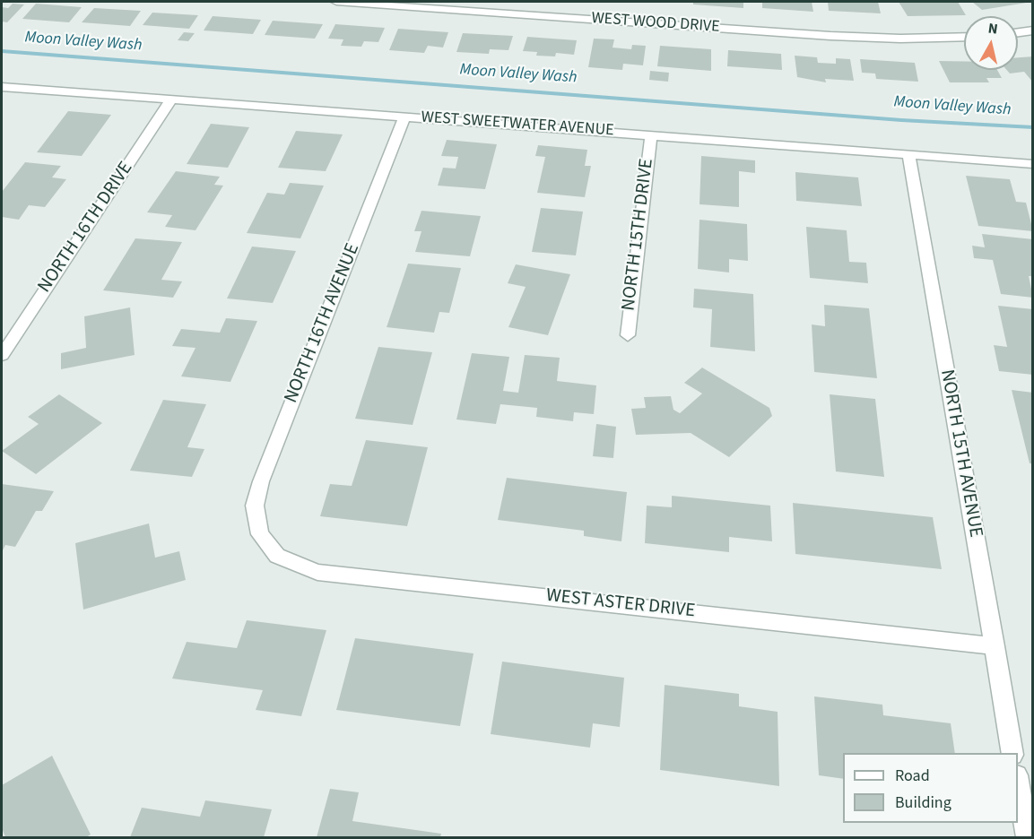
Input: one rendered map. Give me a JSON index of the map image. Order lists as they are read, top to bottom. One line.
{"streets":{"street":["WEST WOOD DRIVE","WEST SWEETWATER AVENUE","NORTH 16TH DRIVE","NORTH 15TH DRIVE","NORTH 16TH AVENUE","NORTH 15TH AVENUE","WEST ASTER DRIVE"]},"crossings":[["WEST SWEETWATER AVENUE","NORTH 16TH DRIVE"],["WEST SWEETWATER AVENUE","NORTH 15TH DRIVE"],["WEST SWEETWATER AVENUE","NORTH 16TH AVENUE"],["WEST SWEETWATER AVENUE","NORTH 15TH AVENUE"],["NORTH 16TH AVENUE","WEST ASTER DRIVE"],["NORTH 15TH AVENUE","WEST ASTER DRIVE"]],"water":["Moon Valley Wash"],"legend":["Road","Building"],"north":"top"}
